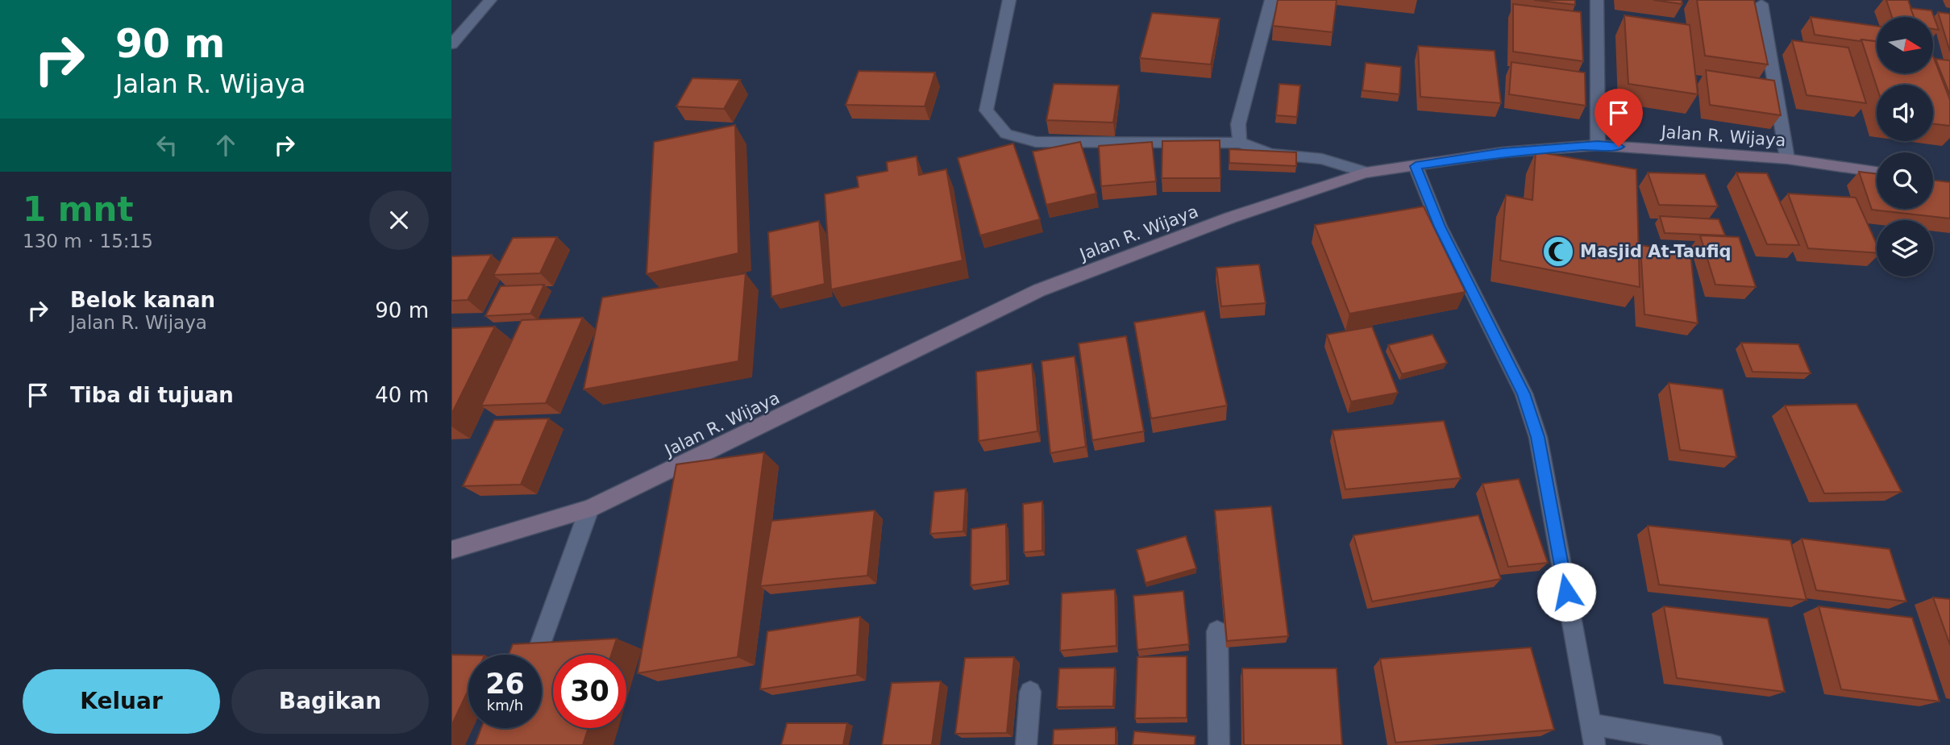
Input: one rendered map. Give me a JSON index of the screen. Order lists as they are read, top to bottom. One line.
{"streets":{"street":["Jalan R. Wijaya"]},"places":{"mosque":["Masjid At-Taufiq"]},"north":"right","page":{"turn":["90 m","Jalan R. Wijaya"],"heading":["1 mnt","130 m · 15:15"],"list":[{"name":"Belok kanan","note":"Jalan R. Wijaya","value":"90 m"},{"name":"Tiba di tujuan","value":"40 m"}],"speed":"26 km/h","limit":"30","buttons":["Keluar","Bagikan"]}}
